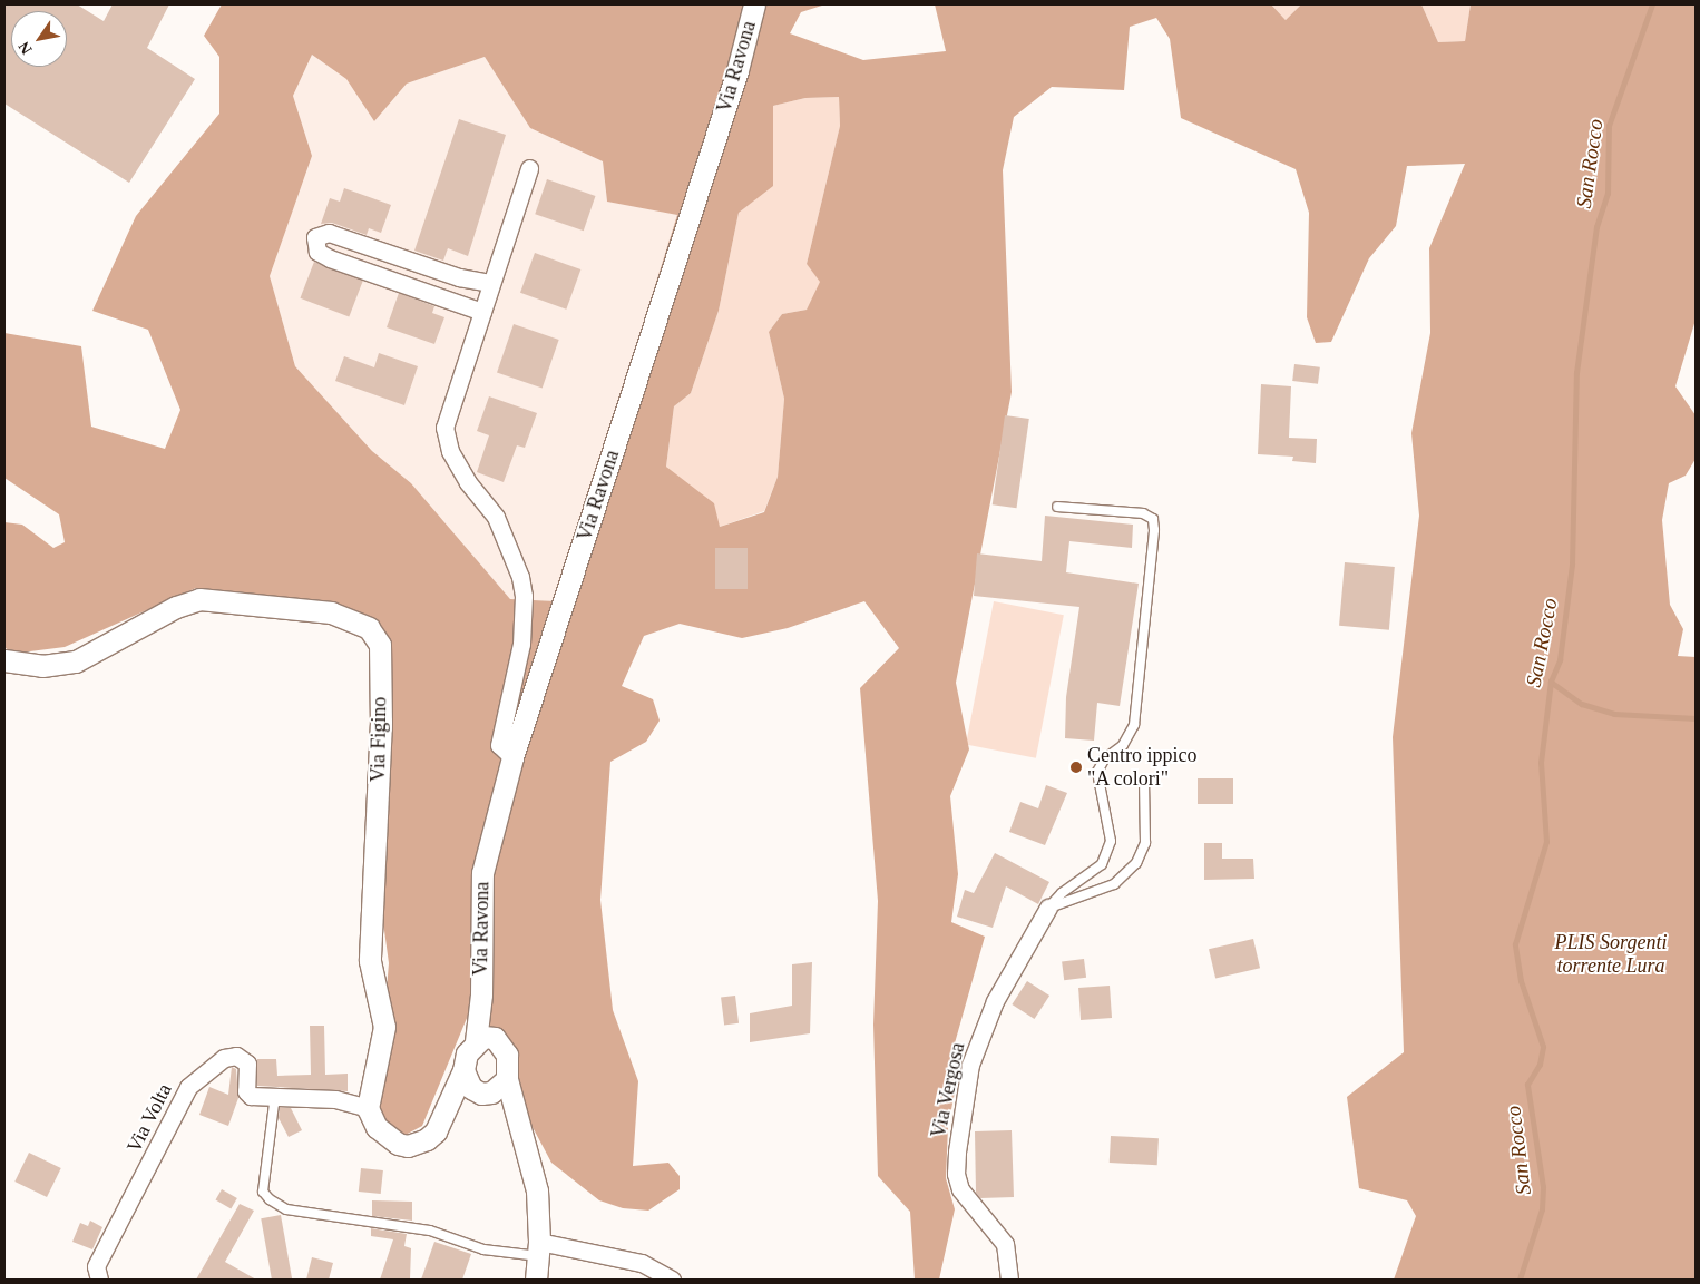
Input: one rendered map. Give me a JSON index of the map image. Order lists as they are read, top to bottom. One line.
{"streets":{"street":["Via Ravona","Via Figino","Via Vergosa","Via Volta"]},"crossings":[["Via Figino","Via Volta"]],"water":["San Rocco"],"parks":["PLIS Sorgenti torrente Lura"],"places":["Centro ippico \"A colori\""],"north":"bottom left"}
